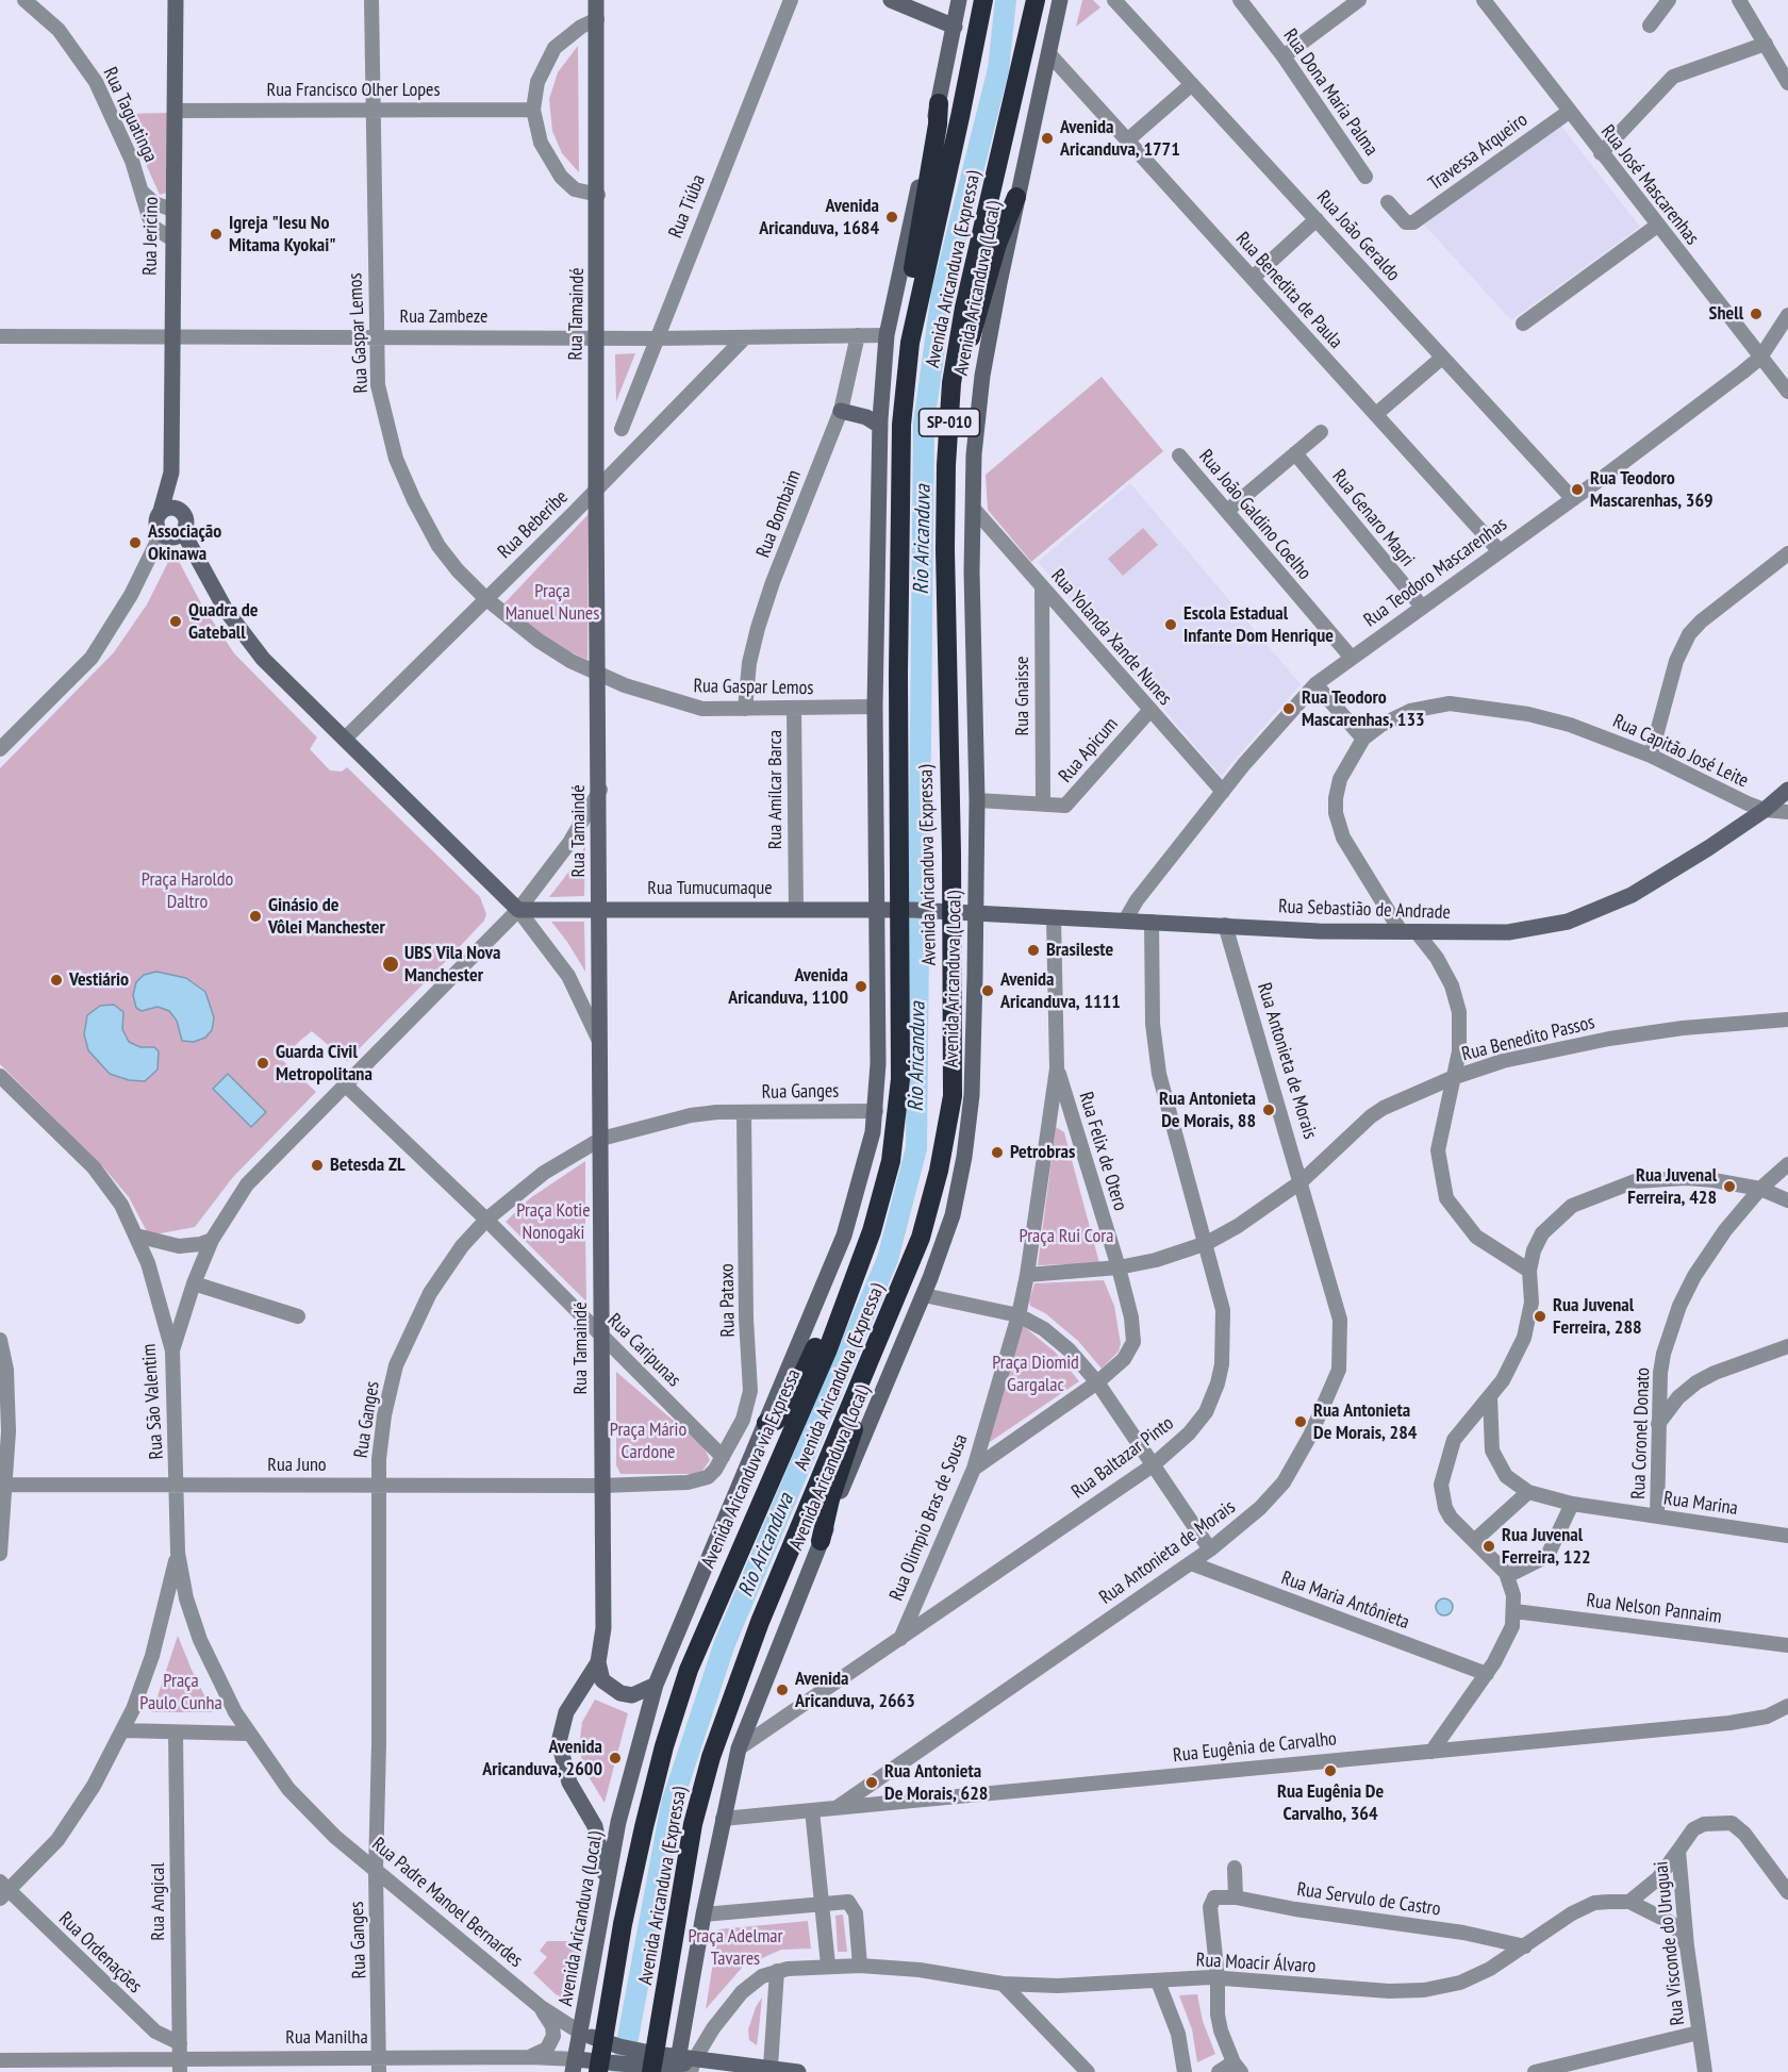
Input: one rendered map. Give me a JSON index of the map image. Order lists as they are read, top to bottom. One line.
{"streets":{"highway":["Avenida Aricanduva (Expressa)","SP-010","Avenida Aricanduva via Expressa"],"street":["Rua Francisco Olher Lopes","Rua Dona Maria Palma","Rua Taguatinga","Travessa Arqueiro","Rua José Mascarenhas","Rua Tiúba","Rua Jericino","Rua João Geraldo","Avenida Aricanduva (Local)","Rua Benedita de Paula","Rua Tamaindé","Rua Zambeze","Rua Gaspar Lemos","Rua Bombaim","Rua João Galdino Coelho","Rua Genaro Magri","Rua Beberibe","Rua Teodoro Mascarenhas","Rua Yolanda Xande Nunes","Rua Gnaisse","Rua Apicum","Rua Capitão José Leite","Rua Amílcar Barca","Rua Tumucumaque","Rua Sebastião de Andrade","Rua Benedito Passos","Rua Antonieta de Morais","Rua Ganges","Rua Felix de Otero","Rua Pataxo","Rua Caripunas","Rua São Valentim","Rua Coronel Donato","Rua Baltazar Pinto","Rua Juno","Rua Marina","Rua Olimpio Bras de Sousa","Rua Maria Antônieta","Rua Nelson Pannaim","Rua Eugênia de Carvalho","Rua Servulo de Castro","Rua Angical","Rua Padre Manoel Bernardes","Rua Visconde do Uruguai","Rua Ordenações","Rua Moacir Álvaro","Rua Manilha"]},"crossings":[["Rua Francisco Olher Lopes","Rua Jericino"],["Rua Francisco Olher Lopes","Rua Gaspar Lemos"],["Rua Taguatinga","Rua Jericino"],["Travessa Arqueiro","Rua José Mascarenhas"],["Rua José Mascarenhas","Rua Teodoro Mascarenhas"],["Rua Tiúba","Rua Zambeze"],["Rua Jericino","Rua Zambeze"],["Rua João Geraldo","Rua Teodoro Mascarenhas"],["Avenida Aricanduva (Expressa)","Rua Tumucumaque"],["Avenida Aricanduva (Expressa)","Rua Sebastião de Andrade"],["Avenida Aricanduva (Expressa)","Avenida Aricanduva via Expressa"],["Avenida Aricanduva (Expressa)","Rua Padre Manoel Bernardes"],["Avenida Aricanduva (Local)","Rua Benedita de Paula"],["Avenida Aricanduva (Local)","Rua Zambeze"],["Avenida Aricanduva (Local)","Rua Gaspar Lemos"],["Avenida Aricanduva (Local)","Rua Yolanda Xande Nunes"],["Avenida Aricanduva (Local)","Rua Apicum"],["Avenida Aricanduva (Local)","Rua Tumucumaque"],["Avenida Aricanduva (Local)","Rua Sebastião de Andrade"],["Avenida Aricanduva (Local)","Rua Ganges"],["Avenida Aricanduva (Local)","Rua Baltazar Pinto"],["Avenida Aricanduva (Local)","Rua Eugênia de Carvalho"],["Avenida Aricanduva (Local)","Rua Padre Manoel Bernardes"],["Avenida Aricanduva (Local)","Rua Manilha"],["Rua Benedita de Paula","Rua Teodoro Mascarenhas"],["Rua Tamaindé","Rua Zambeze"],["Rua Tamaindé","Rua Gaspar Lemos"],["Rua Tamaindé","Rua Beberibe"],["Rua Tamaindé","Rua Tumucumaque"],["Rua Tamaindé","Rua Ganges"],["Rua Tamaindé","Rua Caripunas"],["Rua Tamaindé","Rua Juno"],["Rua Zambeze","Rua Gaspar Lemos"],["Rua Zambeze","Rua Bombaim"],["Rua Zambeze","Rua Beberibe"],["Rua Gaspar Lemos","Rua Bombaim"],["Rua Gaspar Lemos","Rua Beberibe"],["Rua Gaspar Lemos","Rua Amílcar Barca"],["Rua João Galdino Coelho","Rua Teodoro Mascarenhas"],["Rua Genaro Magri","Rua Teodoro Mascarenhas"],["Rua Teodoro Mascarenhas","Rua Yolanda Xande Nunes"],["Rua Teodoro Mascarenhas","Rua Sebastião de Andrade"],["Rua Yolanda Xande Nunes","Rua Gnaisse"],["Rua Yolanda Xande Nunes","Rua Apicum"],["Rua Gnaisse","Rua Apicum"],["Rua Capitão José Leite","Rua Sebastião de Andrade"],["Rua Amílcar Barca","Rua Tumucumaque"],["Rua Tumucumaque","Rua Sebastião de Andrade"],["Rua Tumucumaque","Avenida Aricanduva via Expressa"],["Rua Sebastião de Andrade","Rua Antonieta de Morais"],["Rua Sebastião de Andrade","Rua Baltazar Pinto"],["Rua Sebastião de Andrade","Avenida Aricanduva via Expressa"],["Rua Sebastião de Andrade","Rua Olimpio Bras de Sousa"],["Rua Benedito Passos","Rua Antonieta de Morais"],["Rua Benedito Passos","Rua Felix de Otero"],["Rua Benedito Passos","Rua Baltazar Pinto"],["Rua Benedito Passos","Rua Olimpio Bras de Sousa"],["Rua Antonieta de Morais","Rua Maria Antônieta"],["Rua Antonieta de Morais","Rua Eugênia de Carvalho"],["Rua Ganges","Rua Pataxo"],["Rua Ganges","Rua Caripunas"],["Rua Ganges","Rua Juno"],["Rua Ganges","Rua Padre Manoel Bernardes"],["Rua Ganges","Rua Manilha"],["Rua Felix de Otero","Rua Olimpio Bras de Sousa"],["Rua Pataxo","Rua Caripunas"],["Rua Pataxo","Rua Juno"],["Rua São Valentim","Rua Juno"],["Rua Coronel Donato","Rua Marina"],["Rua Baltazar Pinto","Rua Olimpio Bras de Sousa"],["Avenida Aricanduva via Expressa","Rua Padre Manoel Bernardes"],["Avenida Aricanduva via Expressa","Rua Manilha"],["Rua Servulo de Castro","Rua Moacir Álvaro"],["Rua Angical","Rua Ordenações"],["Rua Angical","Rua Manilha"],["Rua Padre Manoel Bernardes","Rua Manilha"],["Rua Visconde do Uruguai","Rua Moacir Álvaro"]],"water":["Rio Aricanduva"],"parks":["Praça Manuel Nunes","Praça Haroldo Daltro","Praça Kotie Nonogaki","Praça Rui Cora","Praça Diomid Gargalac","Praça Mário Cardone","Praça Paulo Cunha","Praça Adelmar Tavares"],"places":["Avenida Aricanduva, 1771","Avenida Aricanduva, 1684","Igreja \"Iesu No Mitama Kyokai\"","Shell","Rua Teodoro Mascarenhas, 369","Associação Okinawa","Quadra de Gateball","Escola Estadual Infante Dom Henrique","Rua Teodoro Mascarenhas, 133","Ginásio de Vôlei Manchester","Brasileste","UBS Vila Nova Manchester","Vestiário","Avenida Aricanduva, 1100","Avenida Aricanduva, 1111","Guarda Civil Metropolitana","Rua Antonieta De Morais, 88","Petrobras","Betesda ZL","Rua Juvenal Ferreira, 428","Rua Juvenal Ferreira, 288","Rua Antonieta De Morais, 284","Rua Juvenal Ferreira, 122","Avenida Aricanduva, 2663","Avenida Aricanduva, 2600","Rua Eugênia De Carvalho, 364","Rua Antonieta De Morais, 628"]}
